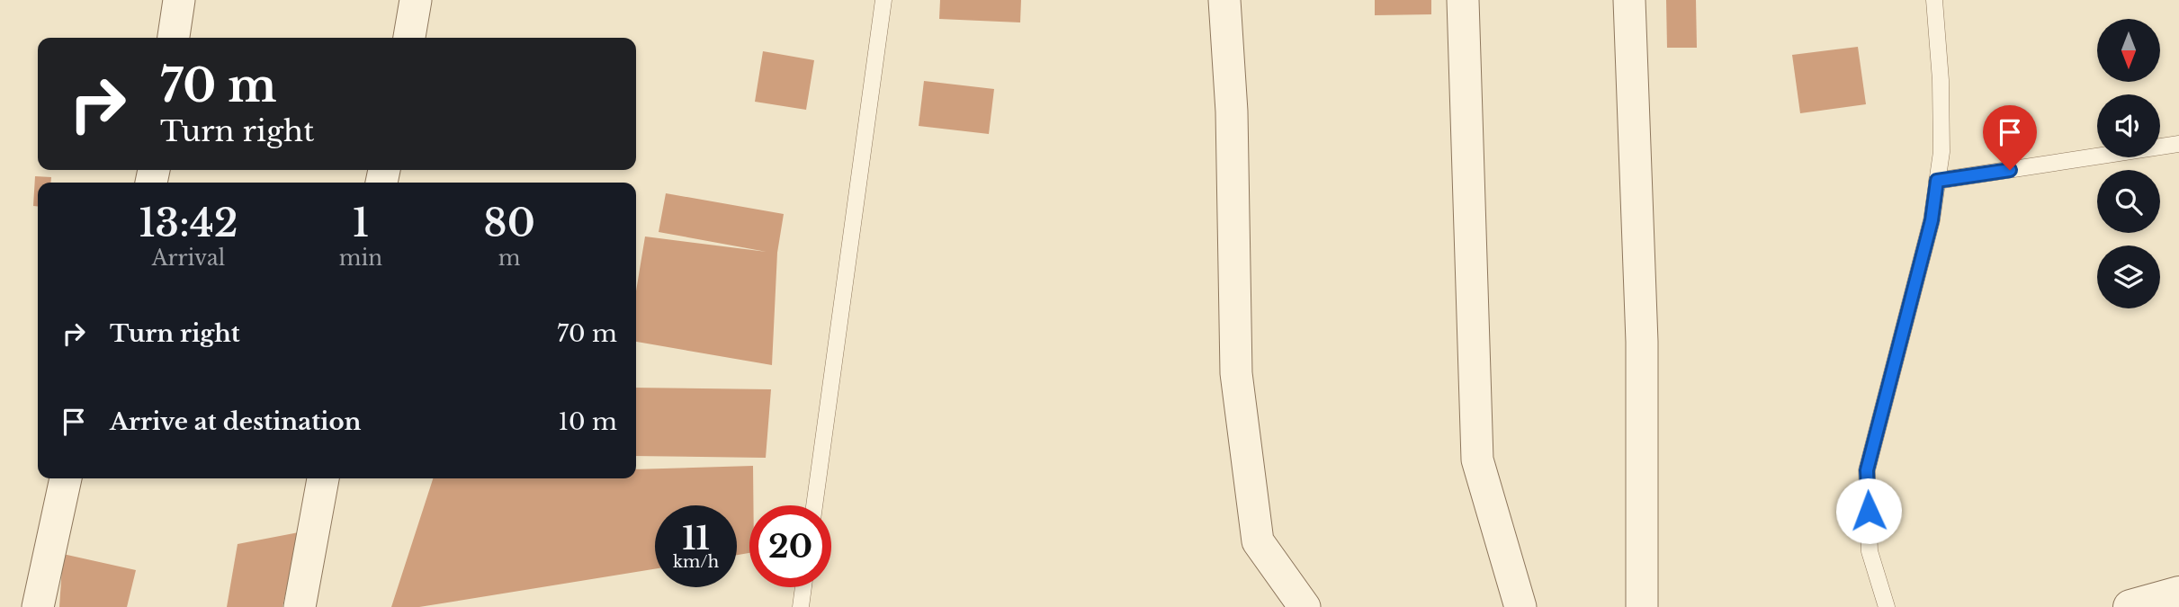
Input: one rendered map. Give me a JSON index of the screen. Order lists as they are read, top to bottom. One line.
{"north":"bottom","page":{"turn":["70 m","Turn right"],"eta":["13:42","Arrival","1","min","80","m"],"list":[{"name":"Turn right","value":"70 m"},{"name":"Arrive at destination","value":"10 m"}],"speed":"11 km/h","limit":"20"}}
